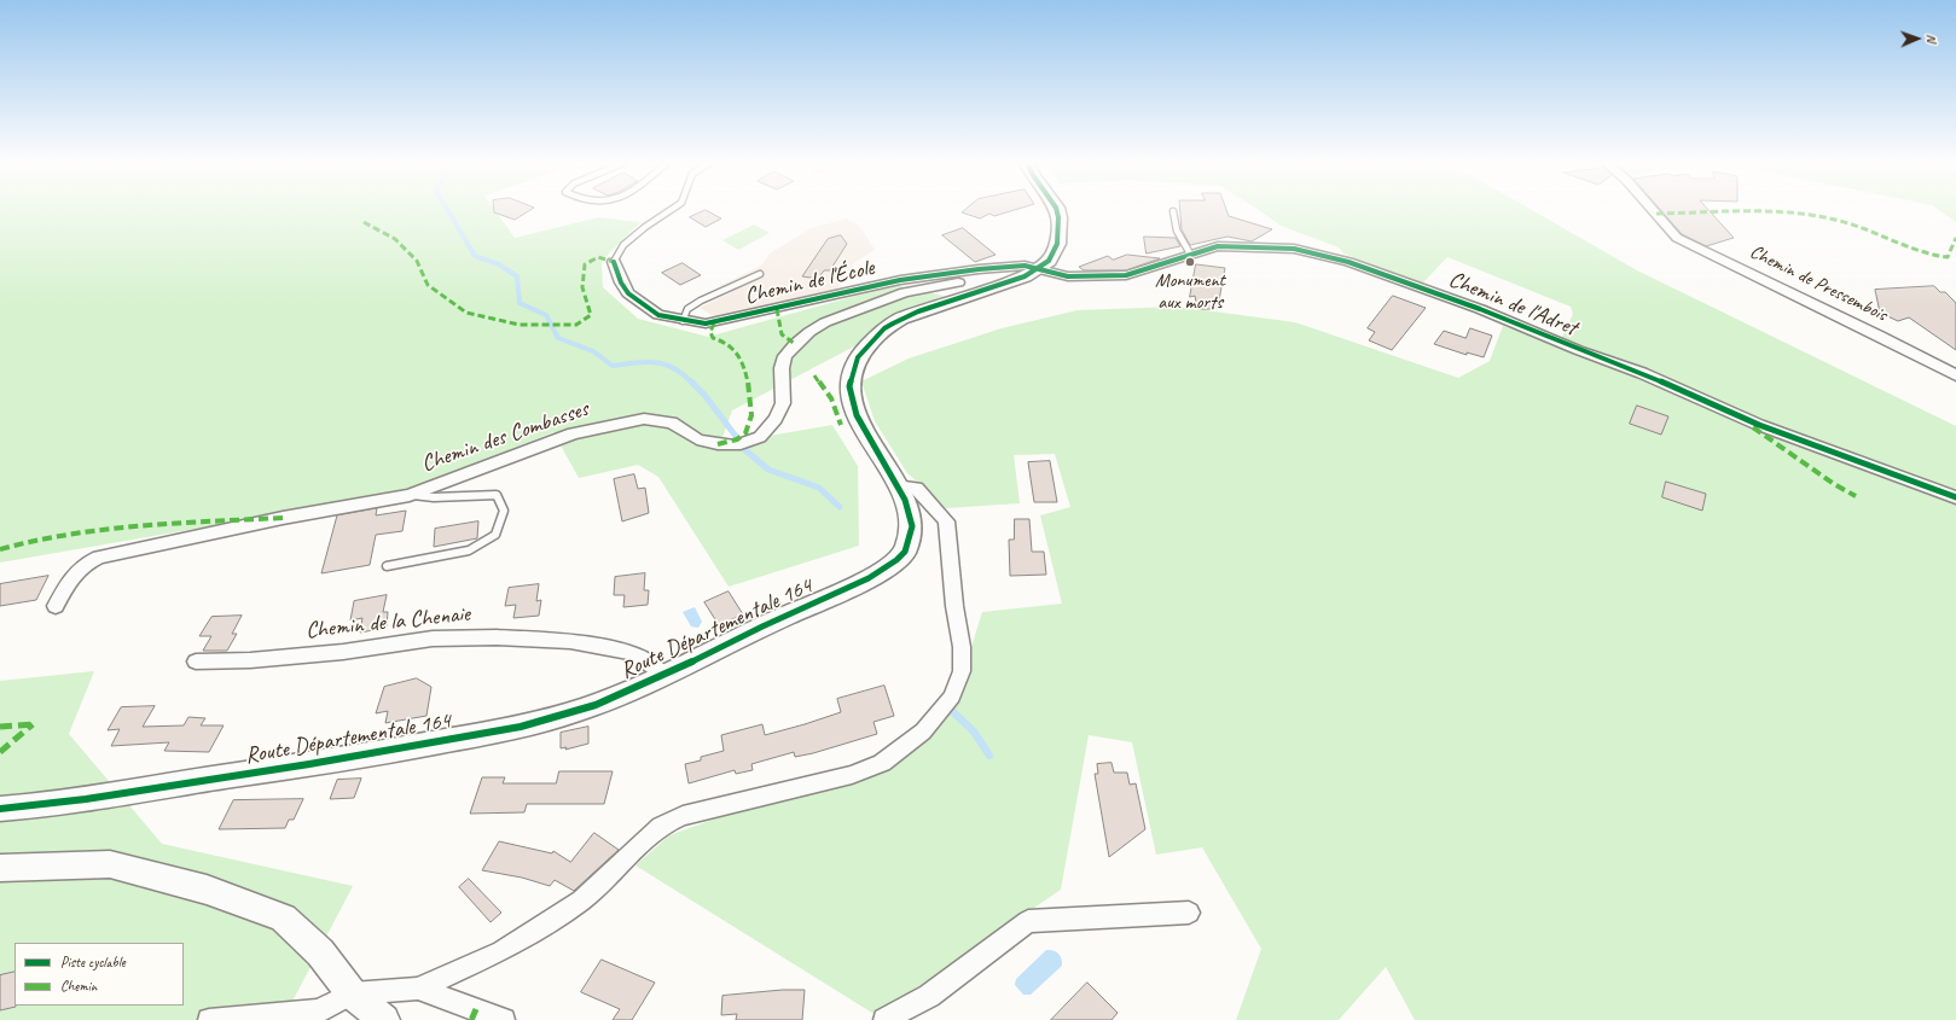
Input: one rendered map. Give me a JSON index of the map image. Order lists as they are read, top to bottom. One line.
{"streets":{"street":["Chemin de l'École","Chemin de Pressembois","Chemin de l'Adret","Chemin des Combasses","Chemin de la Chenaie","Route Départementale 164"]},"crossings":[["Chemin de l'École","Chemin de l'Adret"],["Chemin de l'École","Chemin des Combasses"],["Chemin de l'École","Route Départementale 164"],["Chemin de l'Adret","Chemin des Combasses"],["Chemin de l'Adret","Route Départementale 164"],["Chemin des Combasses","Route Départementale 164"],["Chemin de la Chenaie","Route Départementale 164"]],"places":["Monument aux morts"],"legend":["Piste cyclable","Chemin"],"north":"right"}
